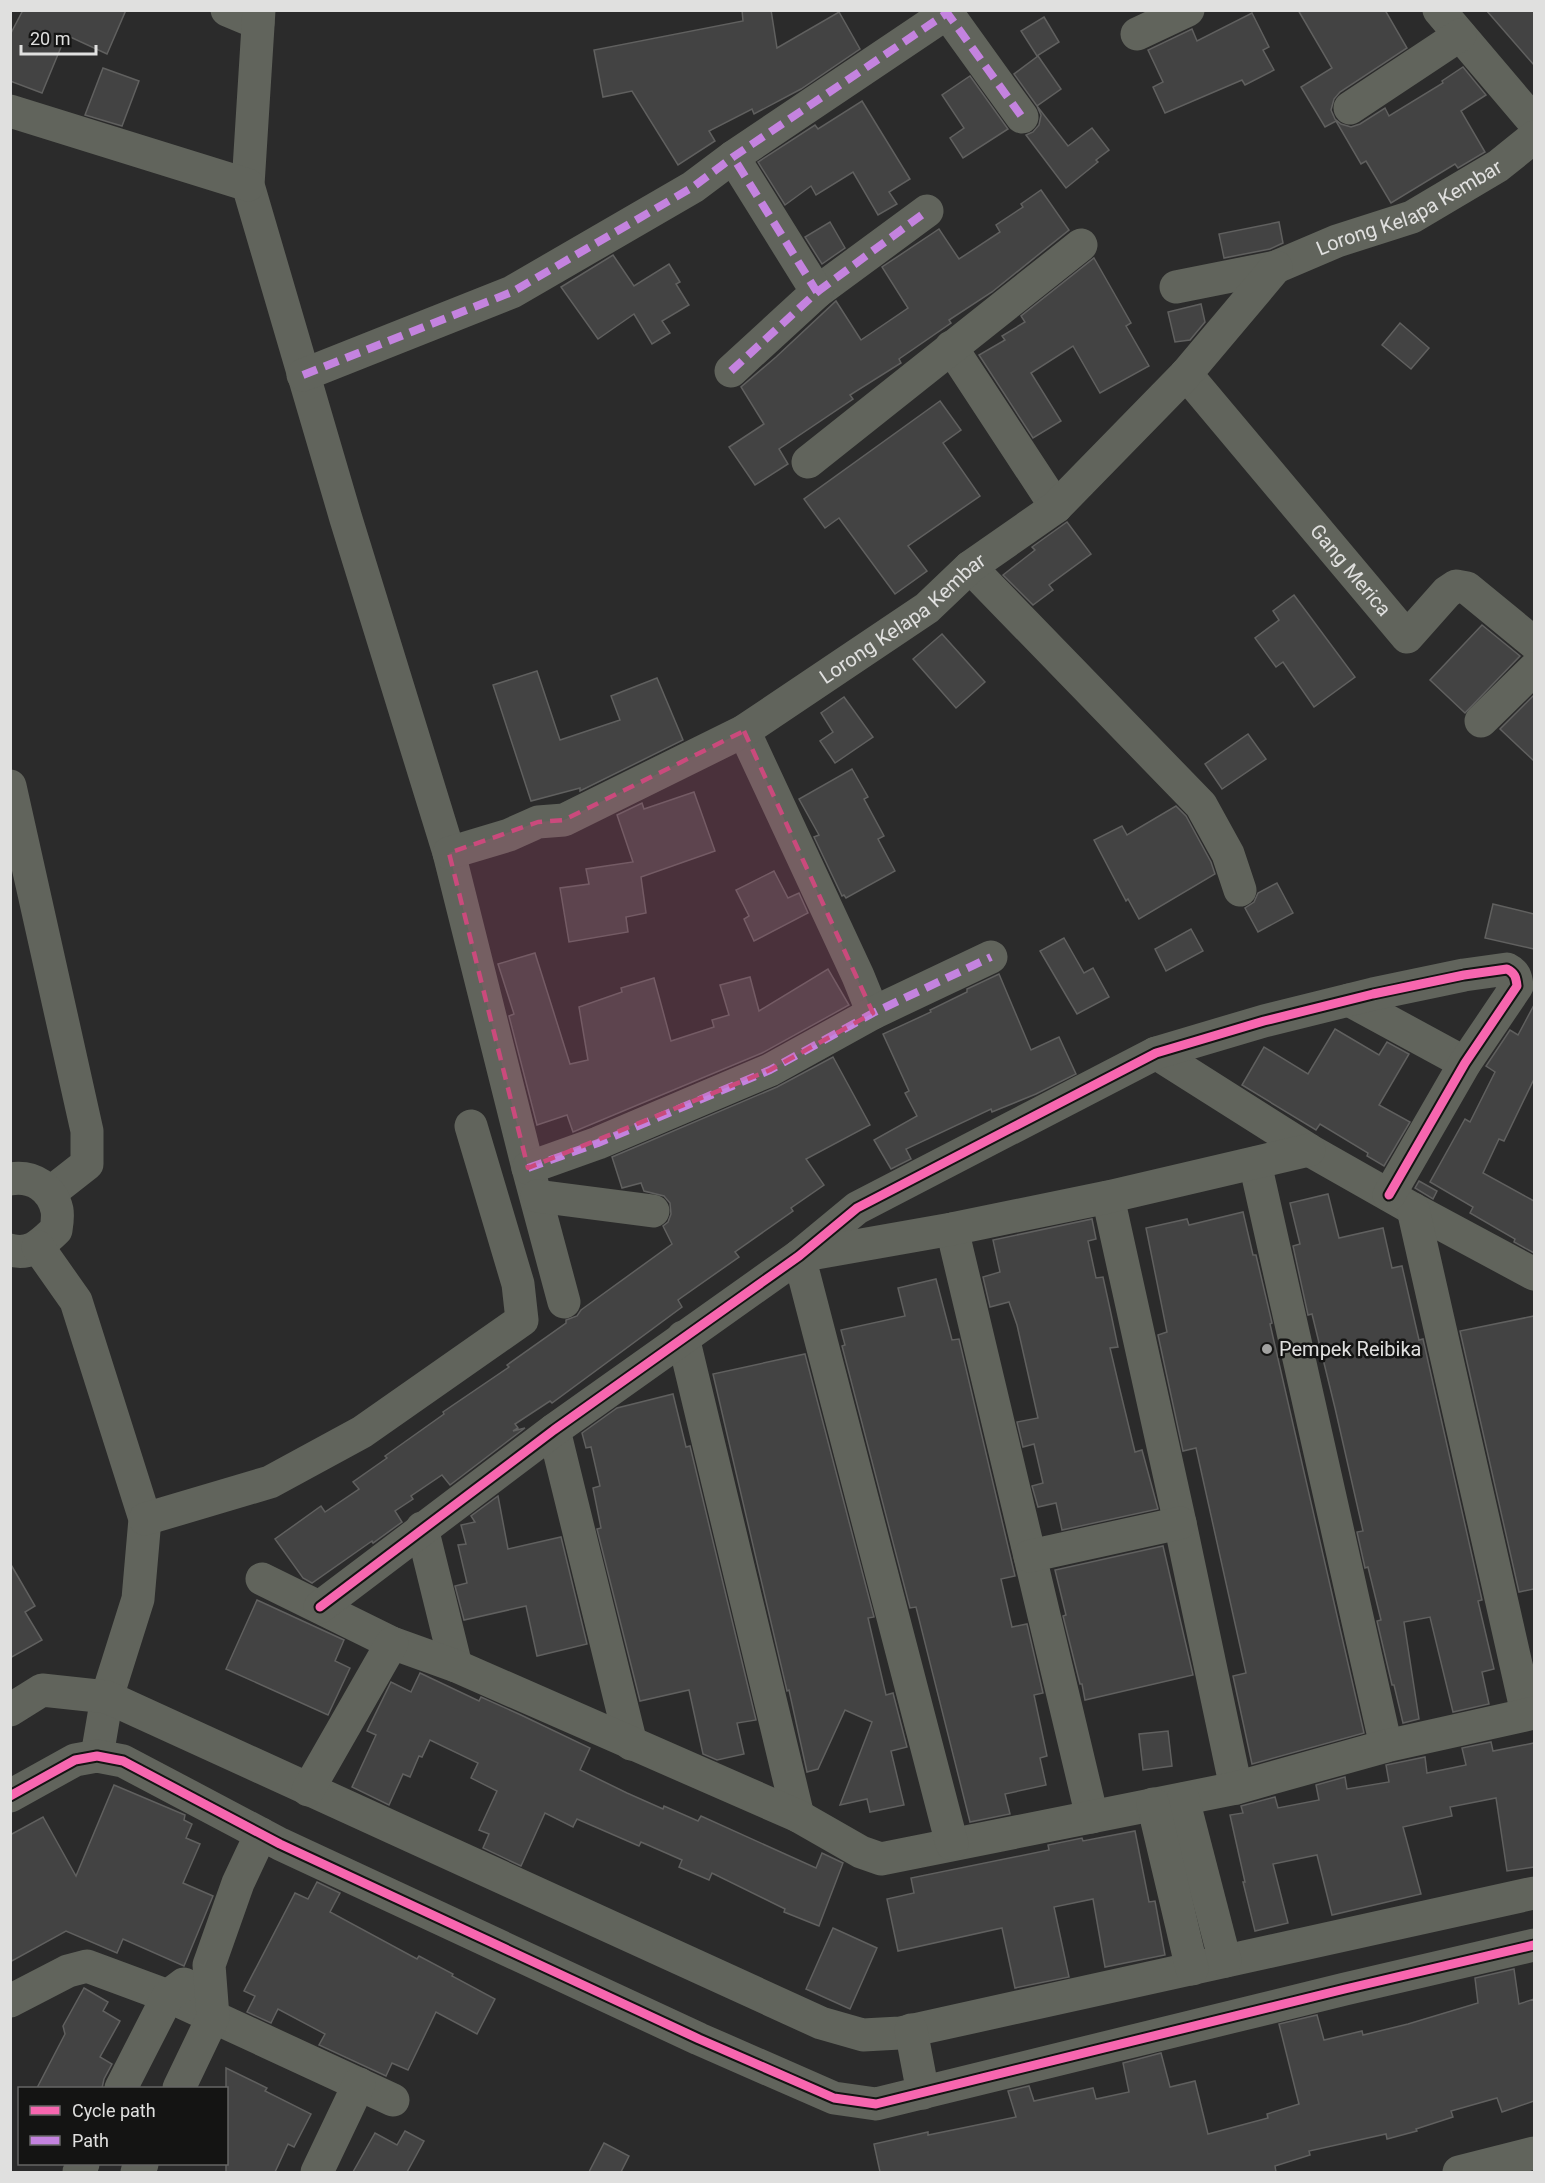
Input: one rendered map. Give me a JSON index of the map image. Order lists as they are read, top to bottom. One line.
{"streets":{"street":["Lorong Kelapa Kembar","Gang Merica"]},"crossings":[["Lorong Kelapa Kembar","Gang Merica"]],"places":["Pempek Reibika"],"legend":["Cycle path","Path"],"scale_bar":"20 m"}
